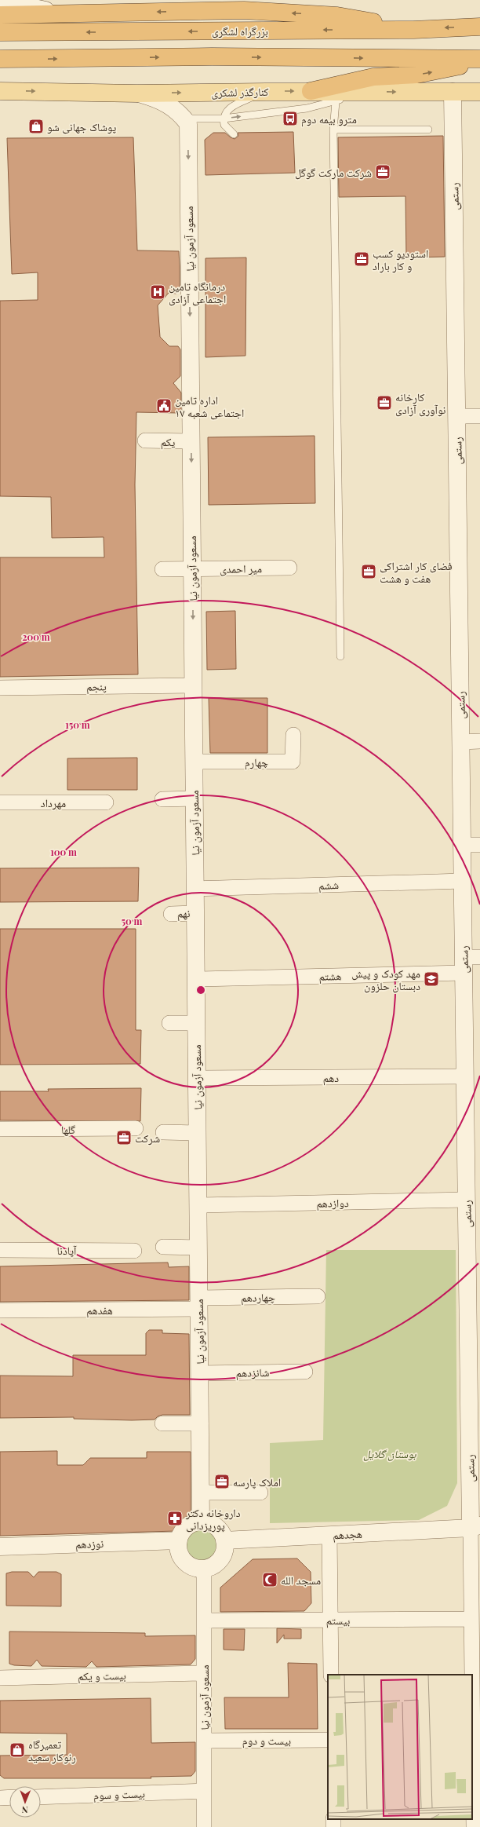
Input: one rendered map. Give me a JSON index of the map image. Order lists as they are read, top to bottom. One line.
{"streets":{"highway":["بزرگراه لشگری"],"main road":["کنارگذر لشکری"],"street":["رستمی","مسعود آزمون نیا","یکم","میر احمدی","پنجم","چهارم","مهرداد","ششم","نهم","هشتم","دهم","گلها","دوازدهم","آپادنا","چهاردهم","هفدهم","شانزدهم","هجدهم","نوزدهم","بیستم","بیست و یکم","بیست و دوم","بیست و سوم"]},"crossings":[["کنارگذر لشکری","رستمی"],["رستمی","ششم"],["رستمی","هشتم"],["رستمی","دهم"],["رستمی","دوازدهم"],["رستمی","هجدهم"],["رستمی","بیستم"],["مسعود آزمون نیا","یکم"],["مسعود آزمون نیا","میر احمدی"],["مسعود آزمون نیا","پنجم"],["مسعود آزمون نیا","چهارم"],["مسعود آزمون نیا","ششم"],["مسعود آزمون نیا","نهم"],["مسعود آزمون نیا","هشتم"],["مسعود آزمون نیا","دهم"],["مسعود آزمون نیا","دوازدهم"],["مسعود آزمون نیا","چهاردهم"],["مسعود آزمون نیا","هفدهم"],["مسعود آزمون نیا","شانزدهم"],["مسعود آزمون نیا","هجدهم"],["مسعود آزمون نیا","نوزدهم"],["مسعود آزمون نیا","بیستم"],["مسعود آزمون نیا","بیست و یکم"],["مسعود آزمون نیا","بیست و دوم"],["مسعود آزمون نیا","بیست و سوم"],["چهاردهم","هفدهم"],["هجدهم","نوزدهم"]],"one_way":["کنارگذر لشکری"],"parks":["بوستان گلایل"],"places":{"bus stop":["مترو بیمه دوم"],"shop":["پوشاک جهانی شو","تعمیرگاه رنوکار سعید"],"office":["شرکت مارکت گوگل","استودیو کسب و کار باراد","کارخانه نوآوری آزادی","فضای کار اشتراکی هفت و هشت","شرکت","املاک پارسه"],"hospital":["درمانگاه تامین اجتماعی آزادی"],"public building":["اداره تامین اجتماعی شعبه ۱۷"],"school or university":["مهد کودک و پیش دبستان حلزون"],"pharmacy":["داروخانه دکتر پوریزدانی"],"mosque":["مسجد الله"]},"north":"bottom","rings":["200 m","150 m","100 m","50 m"]}
